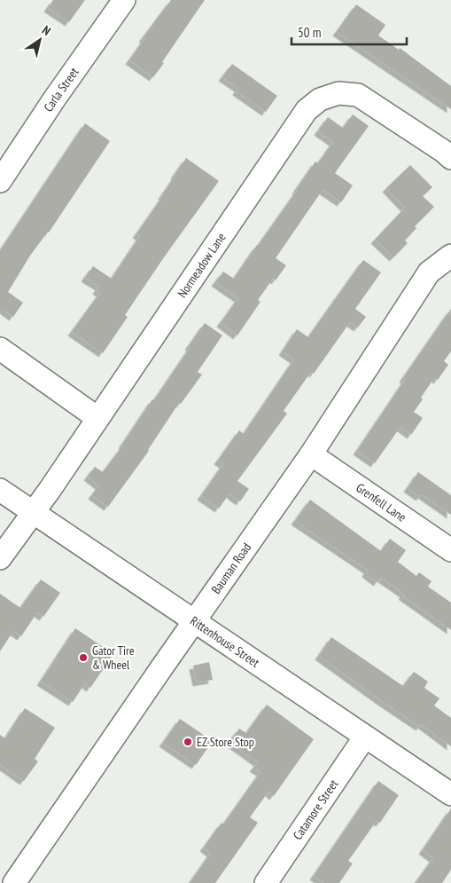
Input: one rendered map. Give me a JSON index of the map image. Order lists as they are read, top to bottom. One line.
{"streets":{"street":["Carla Street","Normeadow Lane","Grenfell Lane","Bauman Road","Rittenhouse Street","Catamore Street"]},"crossings":[["Normeadow Lane","Rittenhouse Street"],["Grenfell Lane","Bauman Road"],["Bauman Road","Rittenhouse Street"],["Rittenhouse Street","Catamore Street"]],"places":["Gator Tire & Wheel","EZ Store Stop"],"scale_bar":"50 m","north":"top right"}
